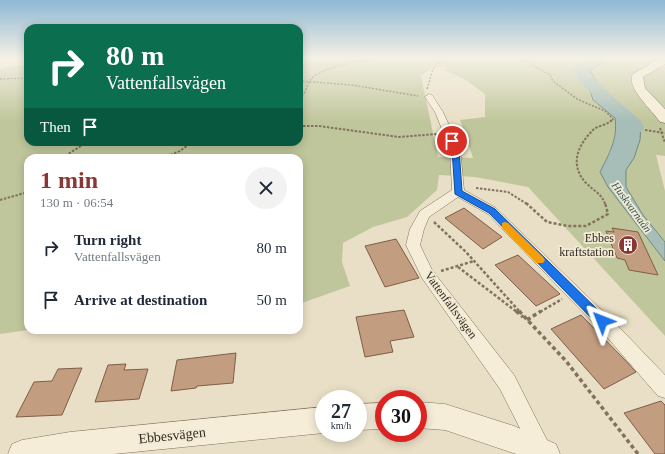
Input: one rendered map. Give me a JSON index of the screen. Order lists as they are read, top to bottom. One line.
{"streets":{"street":["Vattenfallsvägen","Ebbesvägen"]},"water":["Huskvarnaån"],"places":{"building":["Ebbes kraftstation"]},"page":{"turn":["80 m","Vattenfallsvägen"],"then":"Then","heading":["1 min","130 m · 06:54"],"list":[{"name":"Turn right","note":"Vattenfallsvägen","value":"80 m"},{"name":"Arrive at destination","value":"50 m"}],"speed":"27 km/h","limit":"30"}}
